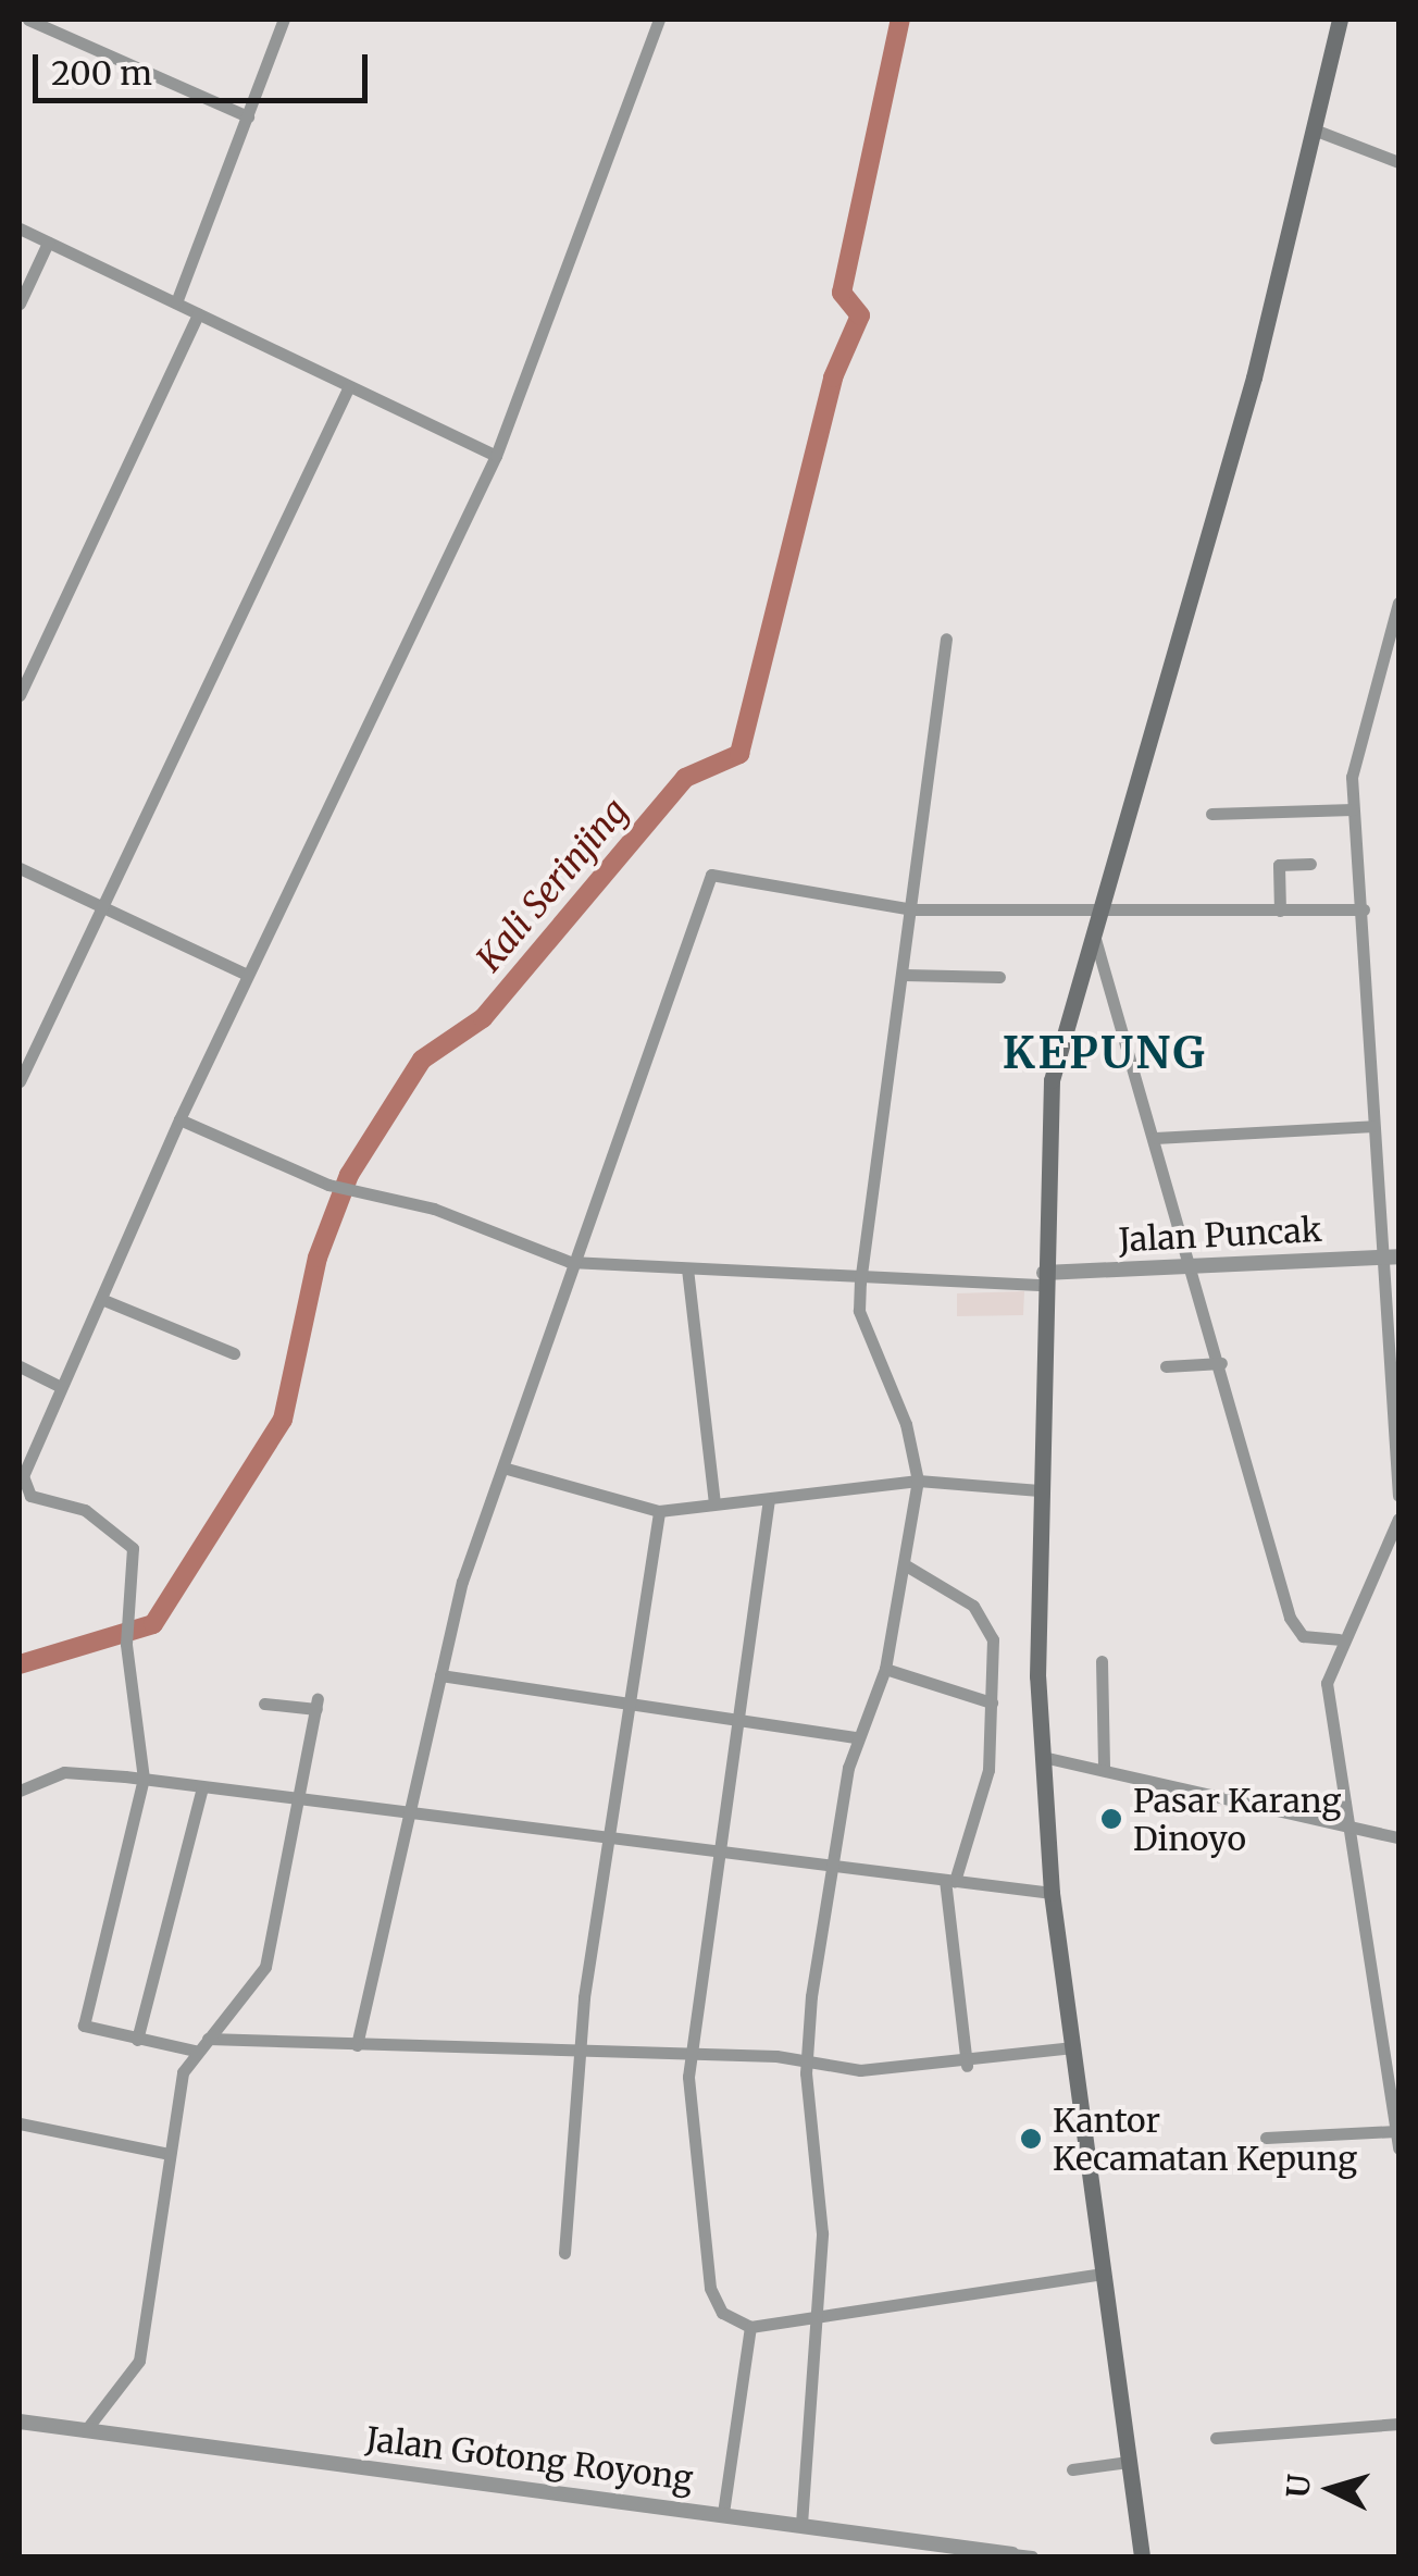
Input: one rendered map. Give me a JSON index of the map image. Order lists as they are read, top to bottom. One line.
{"streets":{"street":["Jalan Puncak","Jalan Gotong Royong"]},"districts":["KEPUNG"],"water":["Kali Serinjing"],"places":["Pasar Karang Dinoyo","Kantor Kecamatan Kepung"],"scale_bar":"200 m","north":"left"}
